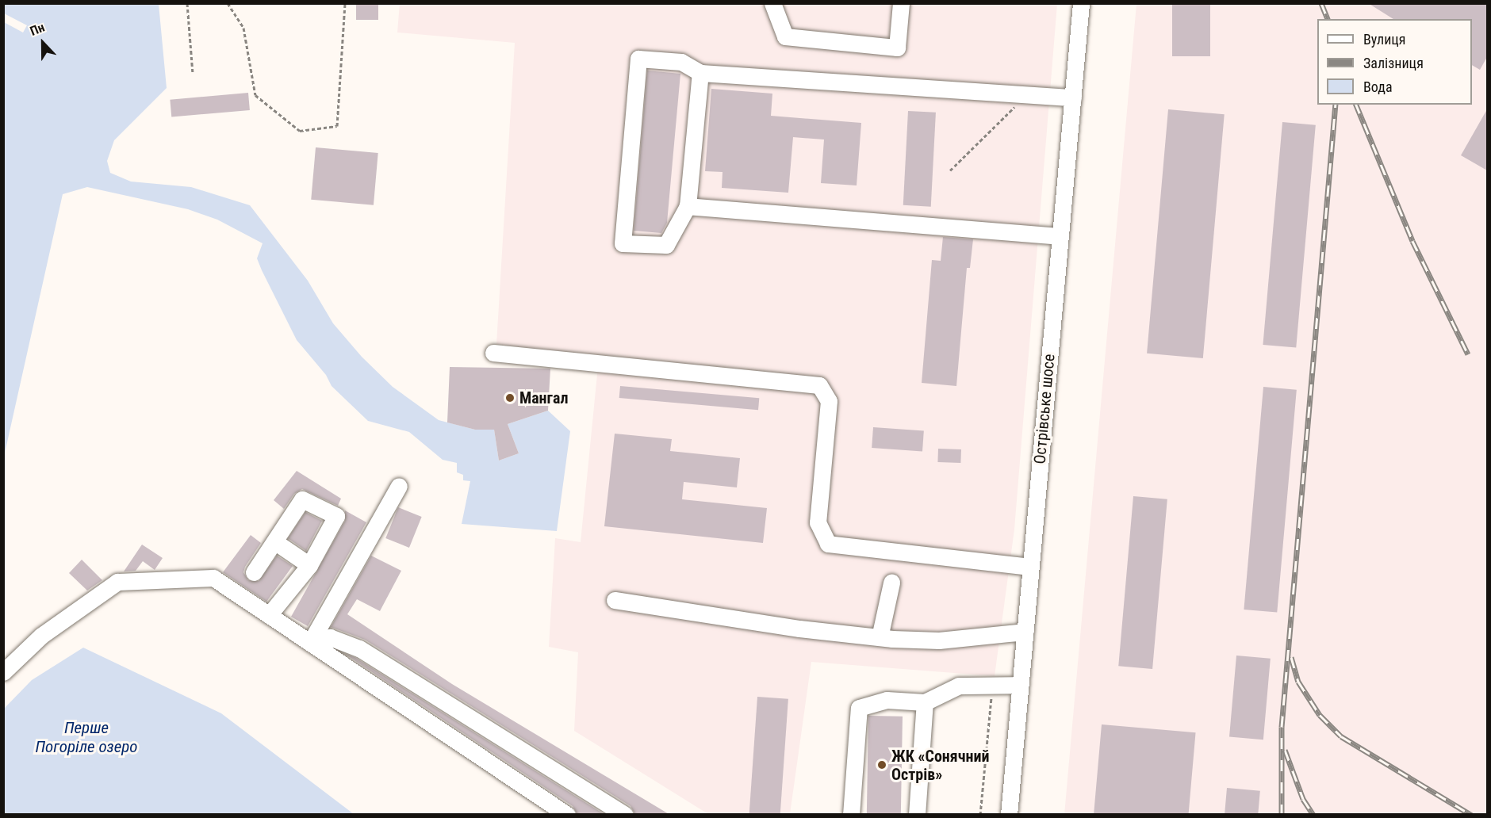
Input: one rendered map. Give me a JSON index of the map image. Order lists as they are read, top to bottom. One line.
{"streets":{"street":["Острівське шосе"]},"water":["Перше Погоріле озеро"],"places":["Мангал","ЖК «Сонячний Острів»"],"legend":["Вулиця","Залізниця","Вода"],"north":"top"}
